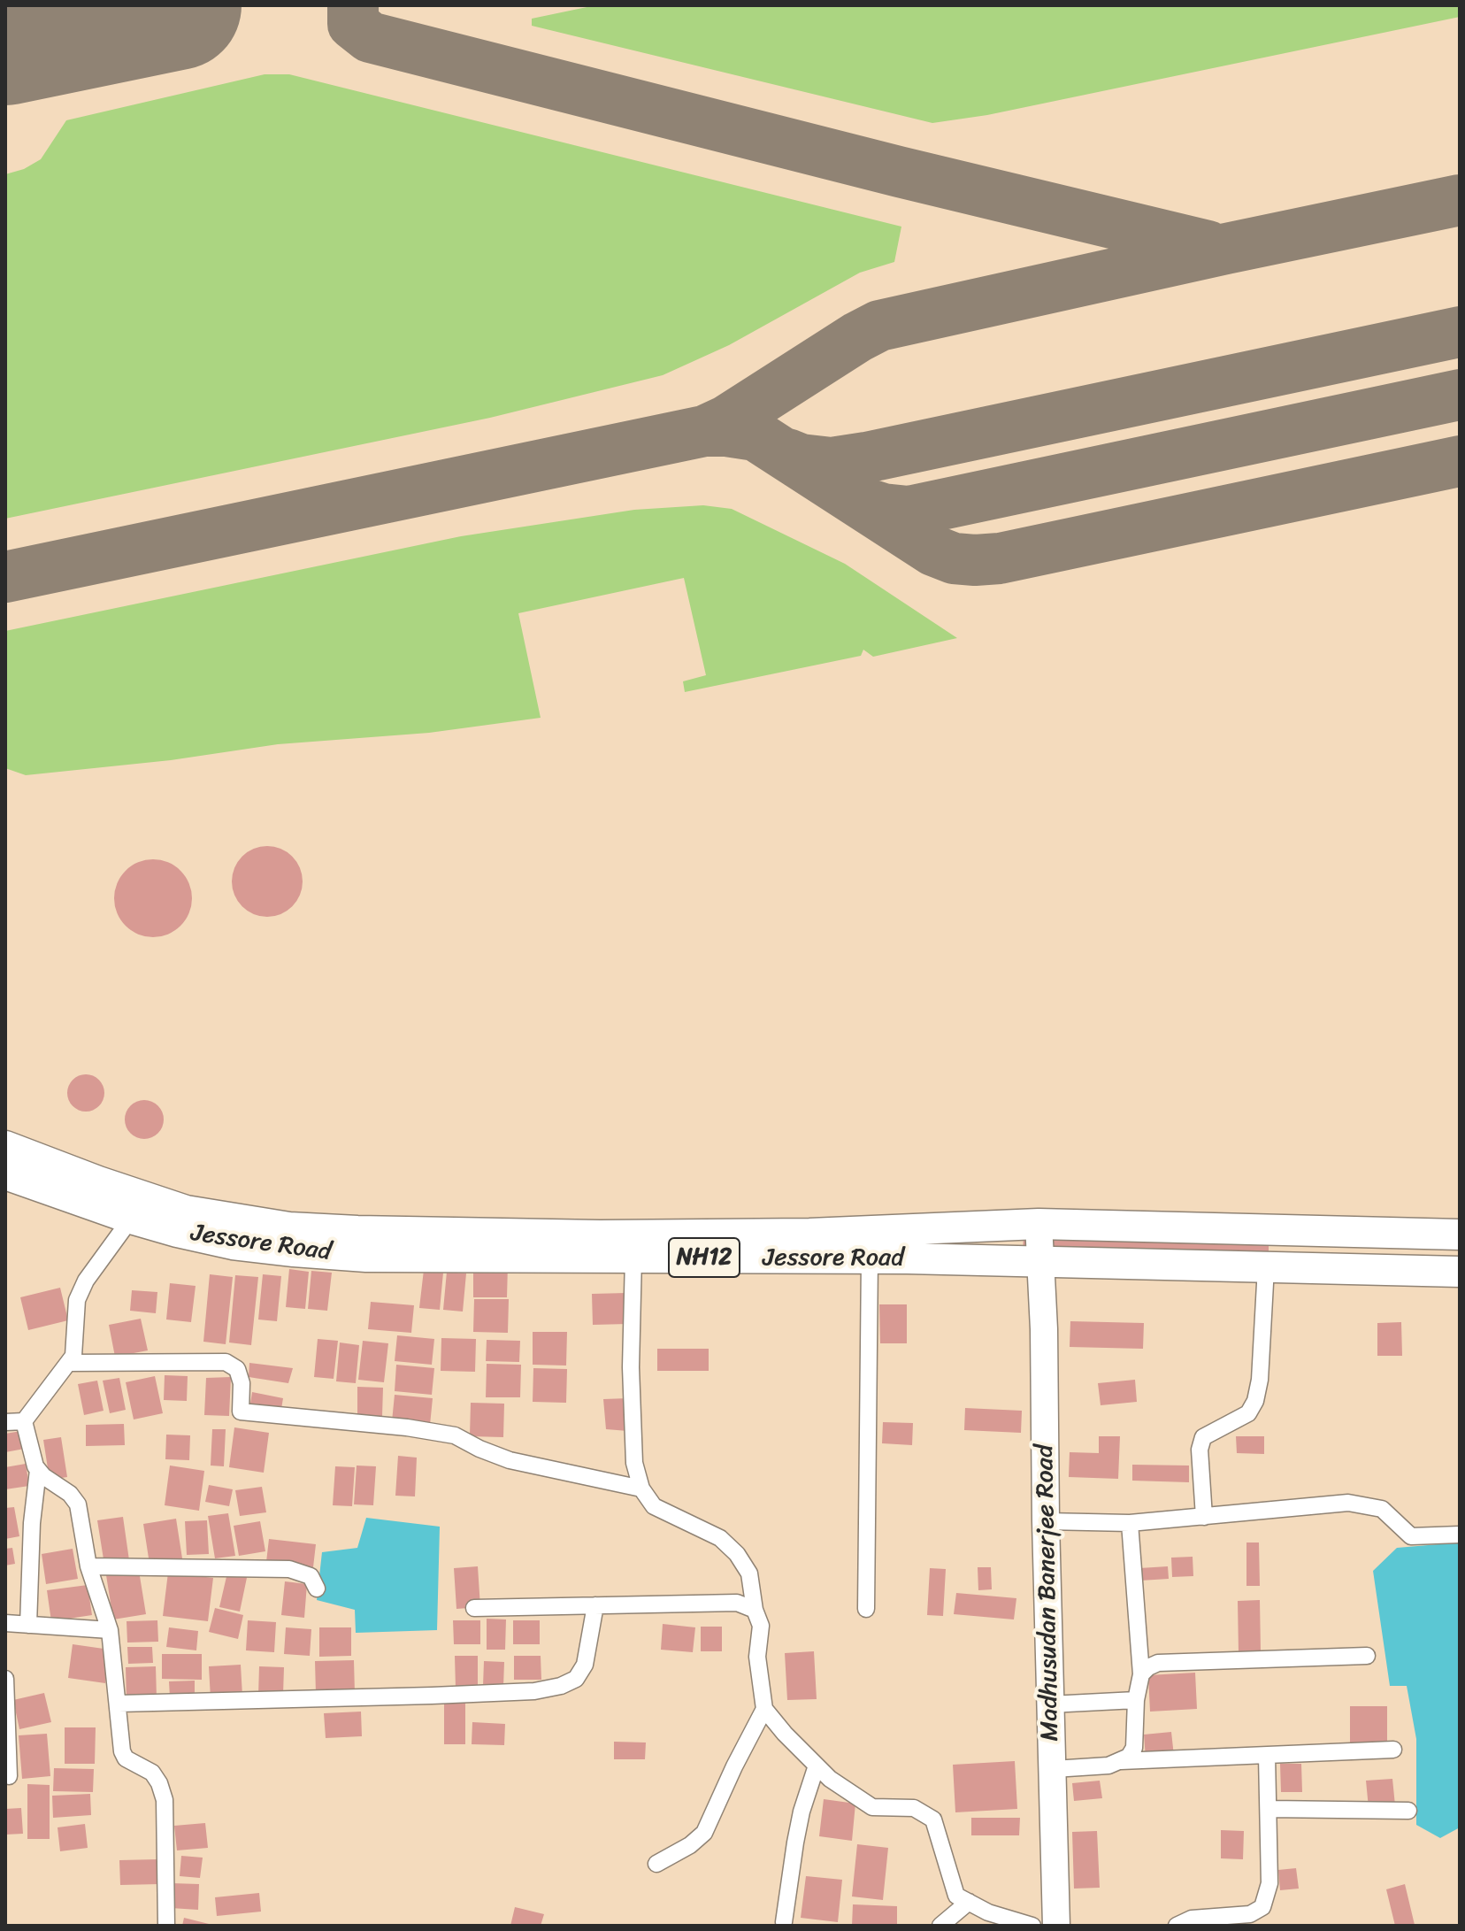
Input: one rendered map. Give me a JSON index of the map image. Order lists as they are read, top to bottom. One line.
{"streets":{"highway":["Jessore Road","NH12"],"main road":["Madhusudan Banerjee Road"]},"crossings":[["Jessore Road","Madhusudan Banerjee Road"],["NH12","Madhusudan Banerjee Road"]]}
